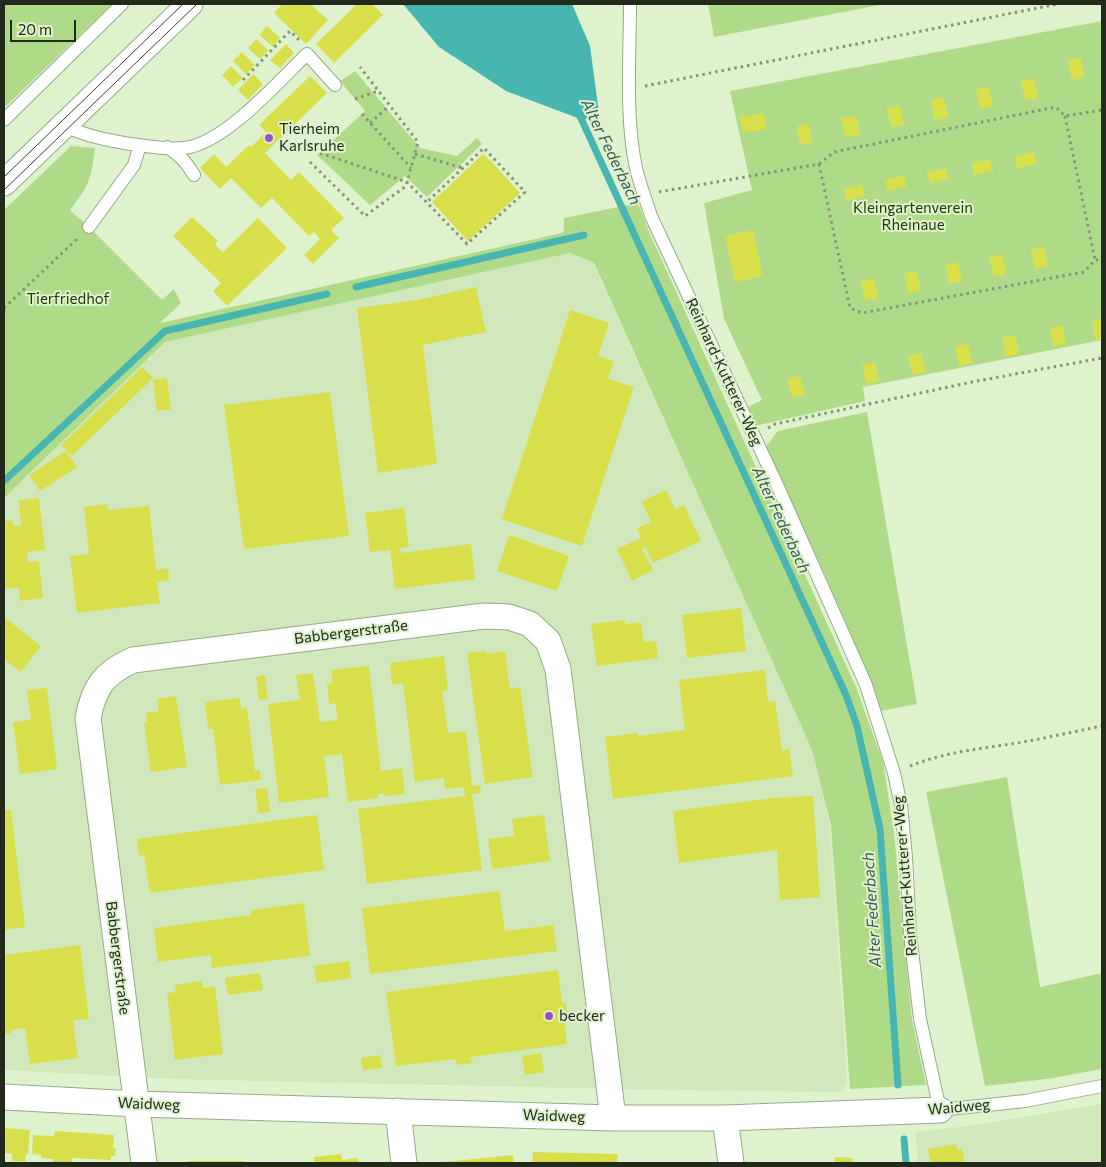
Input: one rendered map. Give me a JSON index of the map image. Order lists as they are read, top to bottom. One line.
{"streets":{"street":["Babbergerstraße","Waidweg"],"lane":["Reinhard-Kutterer-Weg"]},"crossings":[["Reinhard-Kutterer-Weg","Waidweg"],["Babbergerstraße","Waidweg"]],"water":["Alter Federbach"],"parks":["Kleingartenverein Rheinaue","Tierfriedhof"],"places":["Tierheim Karlsruhe","becker"],"scale_bar":"20 m"}
